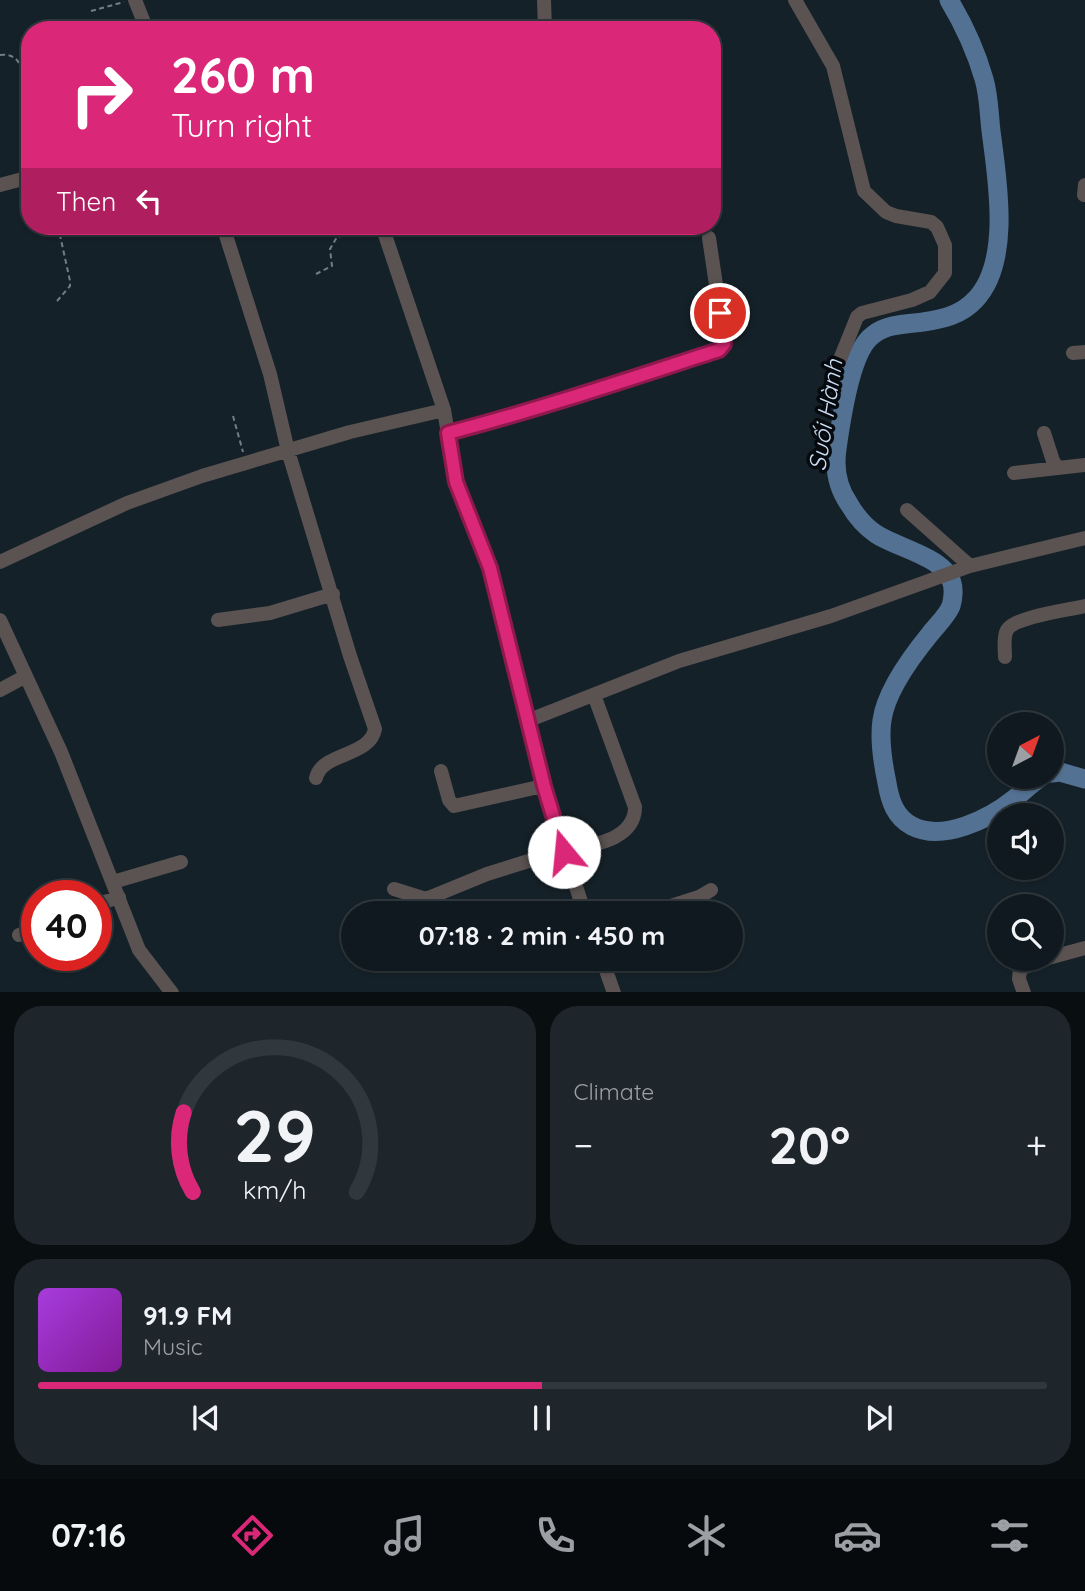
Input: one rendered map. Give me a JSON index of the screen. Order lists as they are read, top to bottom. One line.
{"water":["Suối Hành"],"north":"top right","page":{"turn":["260 m","Turn right"],"then":"Then","limit":"40","trip":"07:18 · 2 min · 450 m","tile":"Climate","heat":["−","20°","+"],"song":["91.9 FM","Music"],"tabs":"07:16","gauge":["29","km/h"]}}
